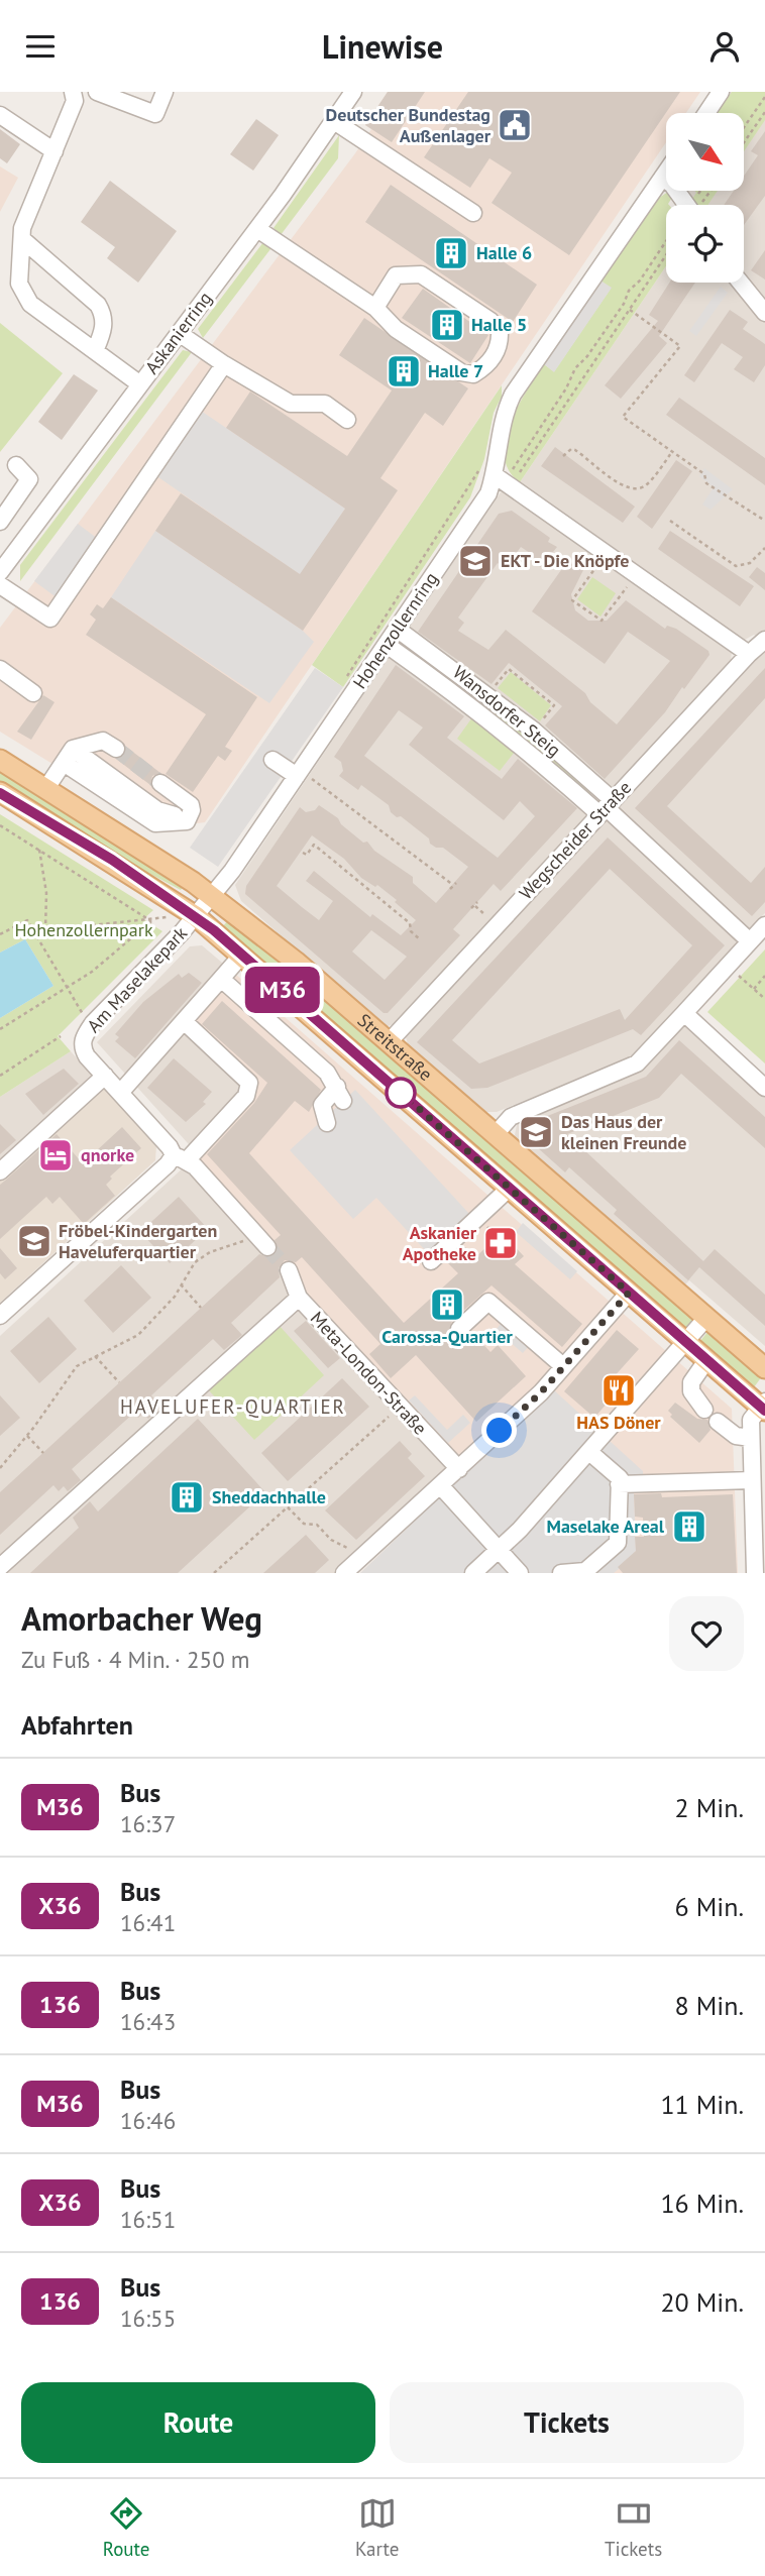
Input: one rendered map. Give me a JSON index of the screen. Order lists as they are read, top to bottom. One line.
{"streets":{"main road":["Streitstraße"],"street":["Askanierring","Hohenzollernring","Wansdorfer Steig","Wegscheider Straße","Am Maselakepark","Meta-London-Straße"]},"crossings":[["Hohenzollernring","Wansdorfer Steig"],["Hohenzollernring","Am Maselakepark"],["Hohenzollernring","Streitstraße"],["Wansdorfer Steig","Wegscheider Straße"],["Wegscheider Straße","Streitstraße"],["Am Maselakepark","Streitstraße"]],"districts":["HAVELUFER-QUARTIER"],"parks":["Hohenzollernpark"],"places":{"public building":["Deutscher Bundestag Außenlager"],"building":["Halle 6","Halle 5","Halle 7","Carossa-Quartier","Sheddachhalle","Maselake Areal"],"school or university":["EKT - Die Knöpfe","Das Haus der kleinen Freunde","Fröbel-Kindergarten Haveluferquartier"],"hotel":["qnorke"],"pharmacy":["Askanier Apotheke"],"restaurant":["HAS Döner"]},"lines":["bus line M36"],"north":"bottom right","page":{"header":"Linewise","on_map":"M36","heading":[["Amorbacher Weg","Zu Fuß · 4 Min. · 250 m"],"Abfahrten"],"list":[{"mark":"M36","name":"Bus","note":"16:37","value":"2 Min."},{"mark":"X36","name":"Bus","note":"16:41","value":"6 Min."},{"mark":"136","name":"Bus","note":"16:43","value":"8 Min."},{"mark":"M36","name":"Bus","note":"16:46","value":"11 Min."},{"mark":"X36","name":"Bus","note":"16:51","value":"16 Min."},{"mark":"136","name":"Bus","note":"16:55","value":"20 Min."}],"buttons":["Route","Tickets"],"tabs":["Route","Karte","Tickets"]}}
